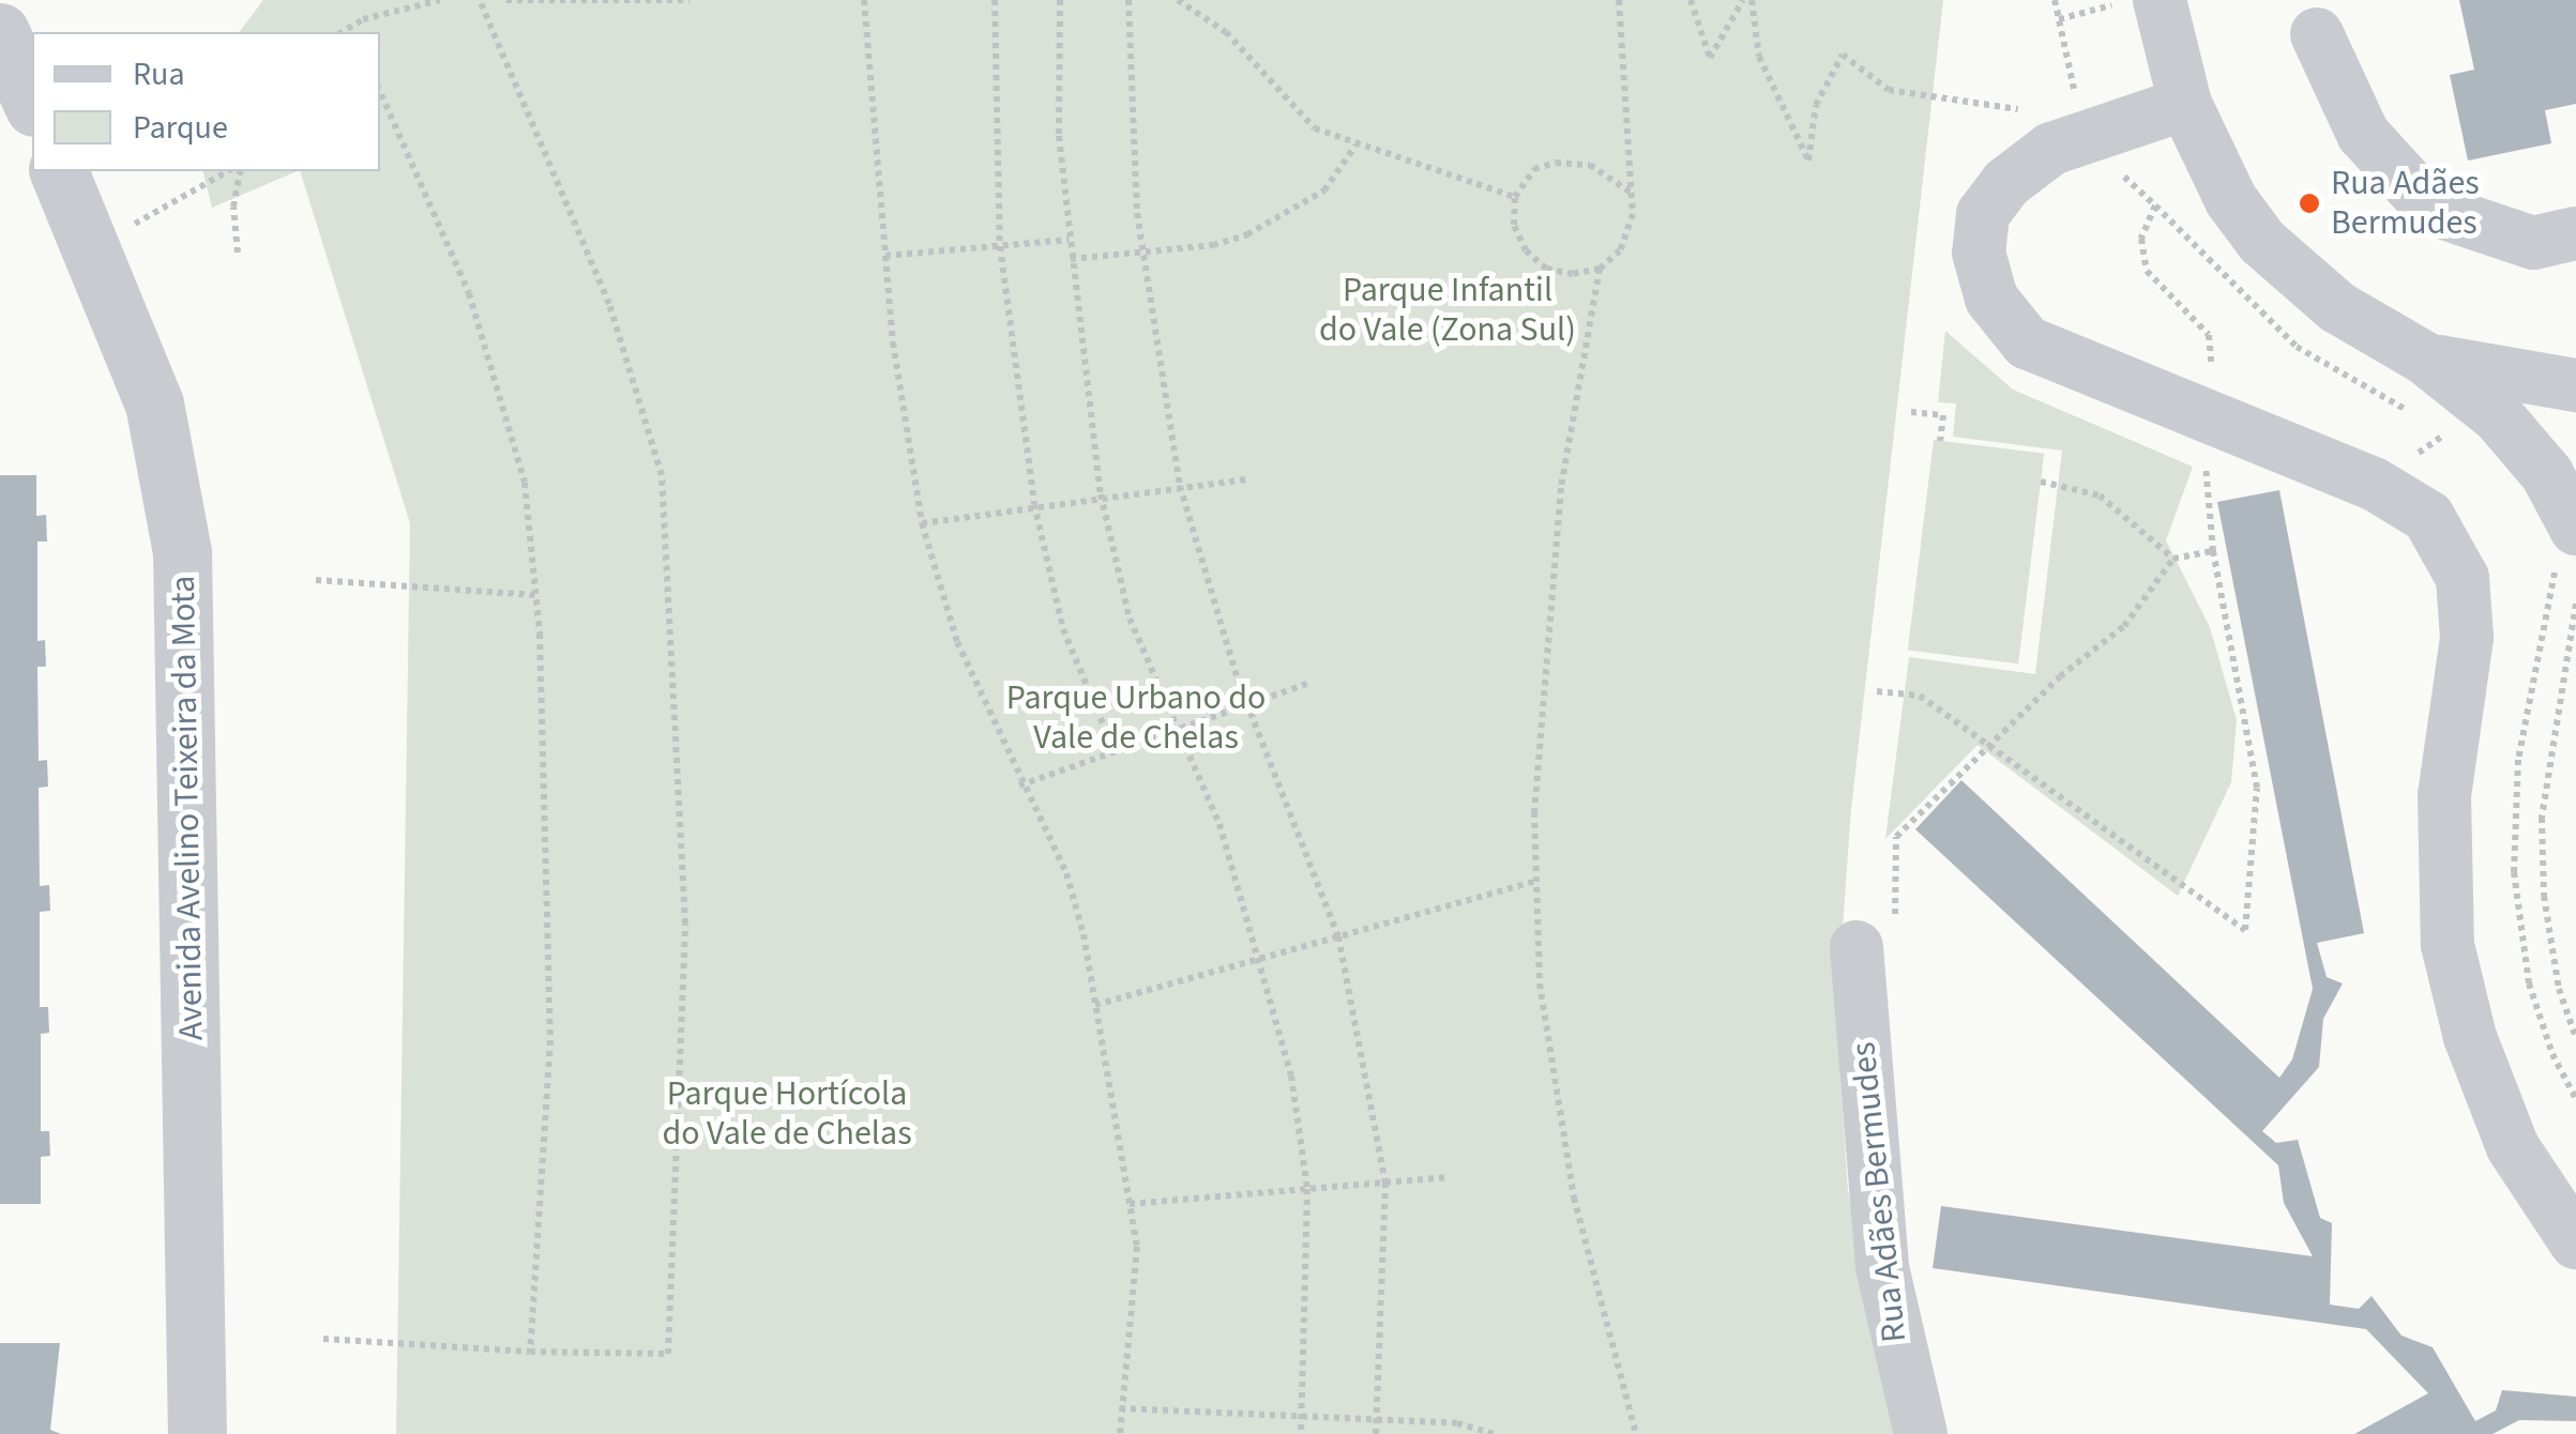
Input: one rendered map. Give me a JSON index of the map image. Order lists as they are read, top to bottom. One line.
{"streets":{"street":["Avenida Avelino Teixeira da Mota","Rua Adães Bermudes"]},"parks":["Parque Infantil do Vale (Zona Sul)","Parque Urbano do Vale de Chelas","Parque Hortícola do Vale de Chelas"],"places":["Rua Adães Bermudes"],"legend":["Rua","Parque"]}
